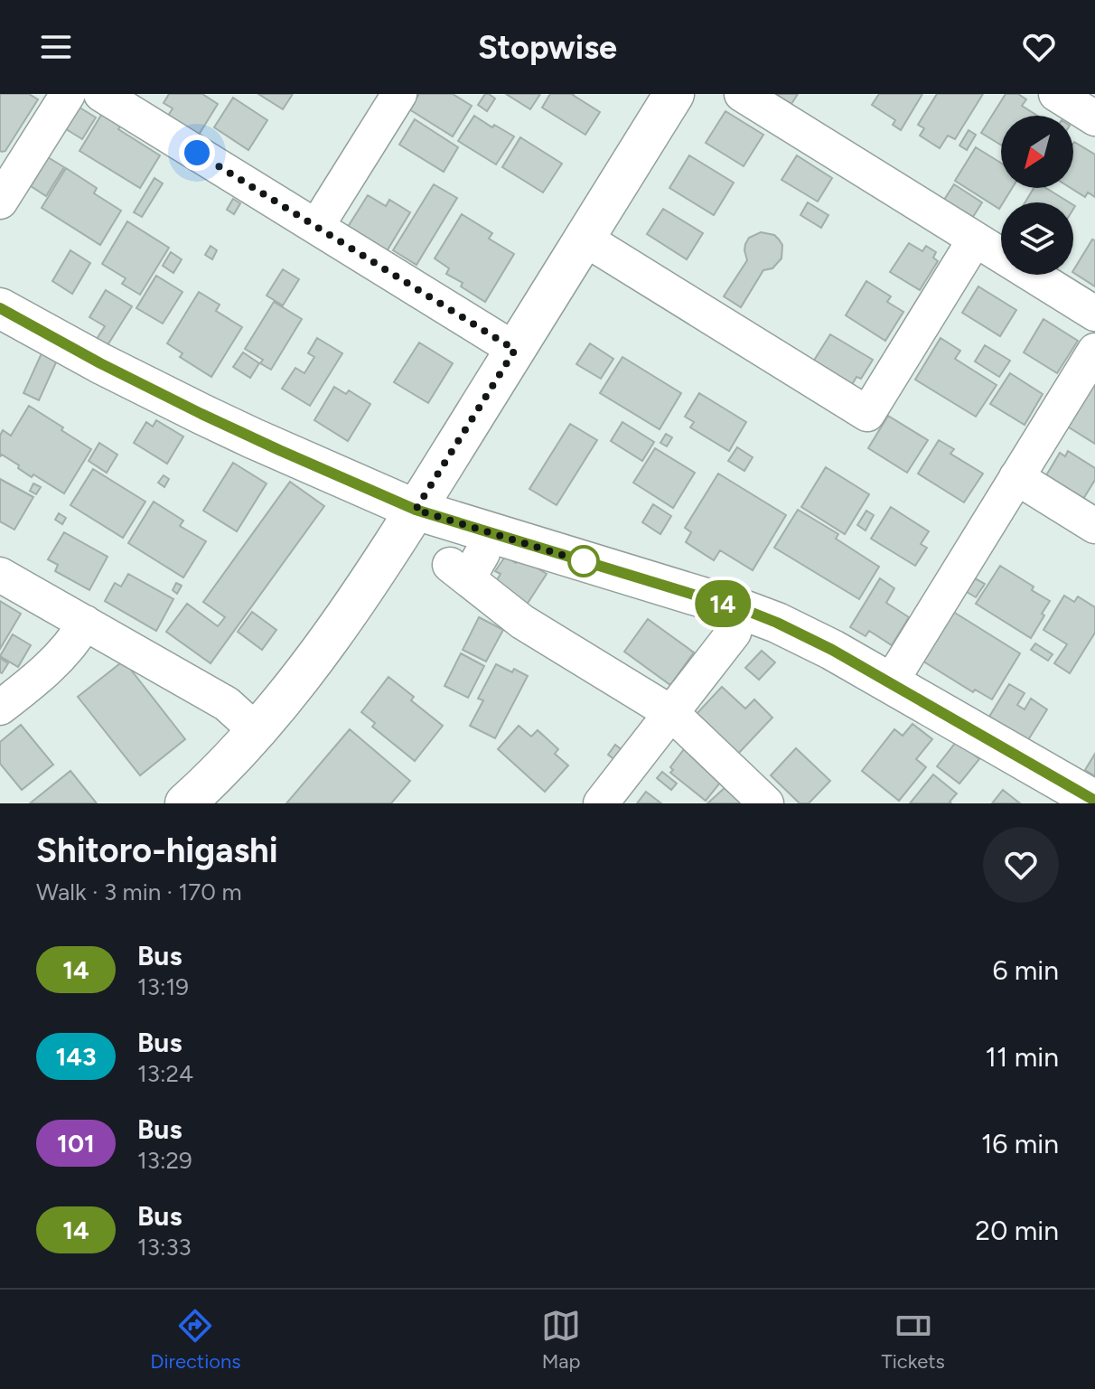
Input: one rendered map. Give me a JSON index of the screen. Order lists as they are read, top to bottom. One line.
{"lines":["bus line 14"],"north":"bottom left","page":{"header":"Stopwise","on_map":"14","heading":["Shitoro-higashi","Walk · 3 min · 170 m"],"list":[{"mark":"14","name":"Bus","note":"13:19","value":"6 min"},{"mark":"143","name":"Bus","note":"13:24","value":"11 min"},{"mark":"101","name":"Bus","note":"13:29","value":"16 min"},{"mark":"14","name":"Bus","note":"13:33","value":"20 min"}],"tabs":["Directions","Map","Tickets"]}}
